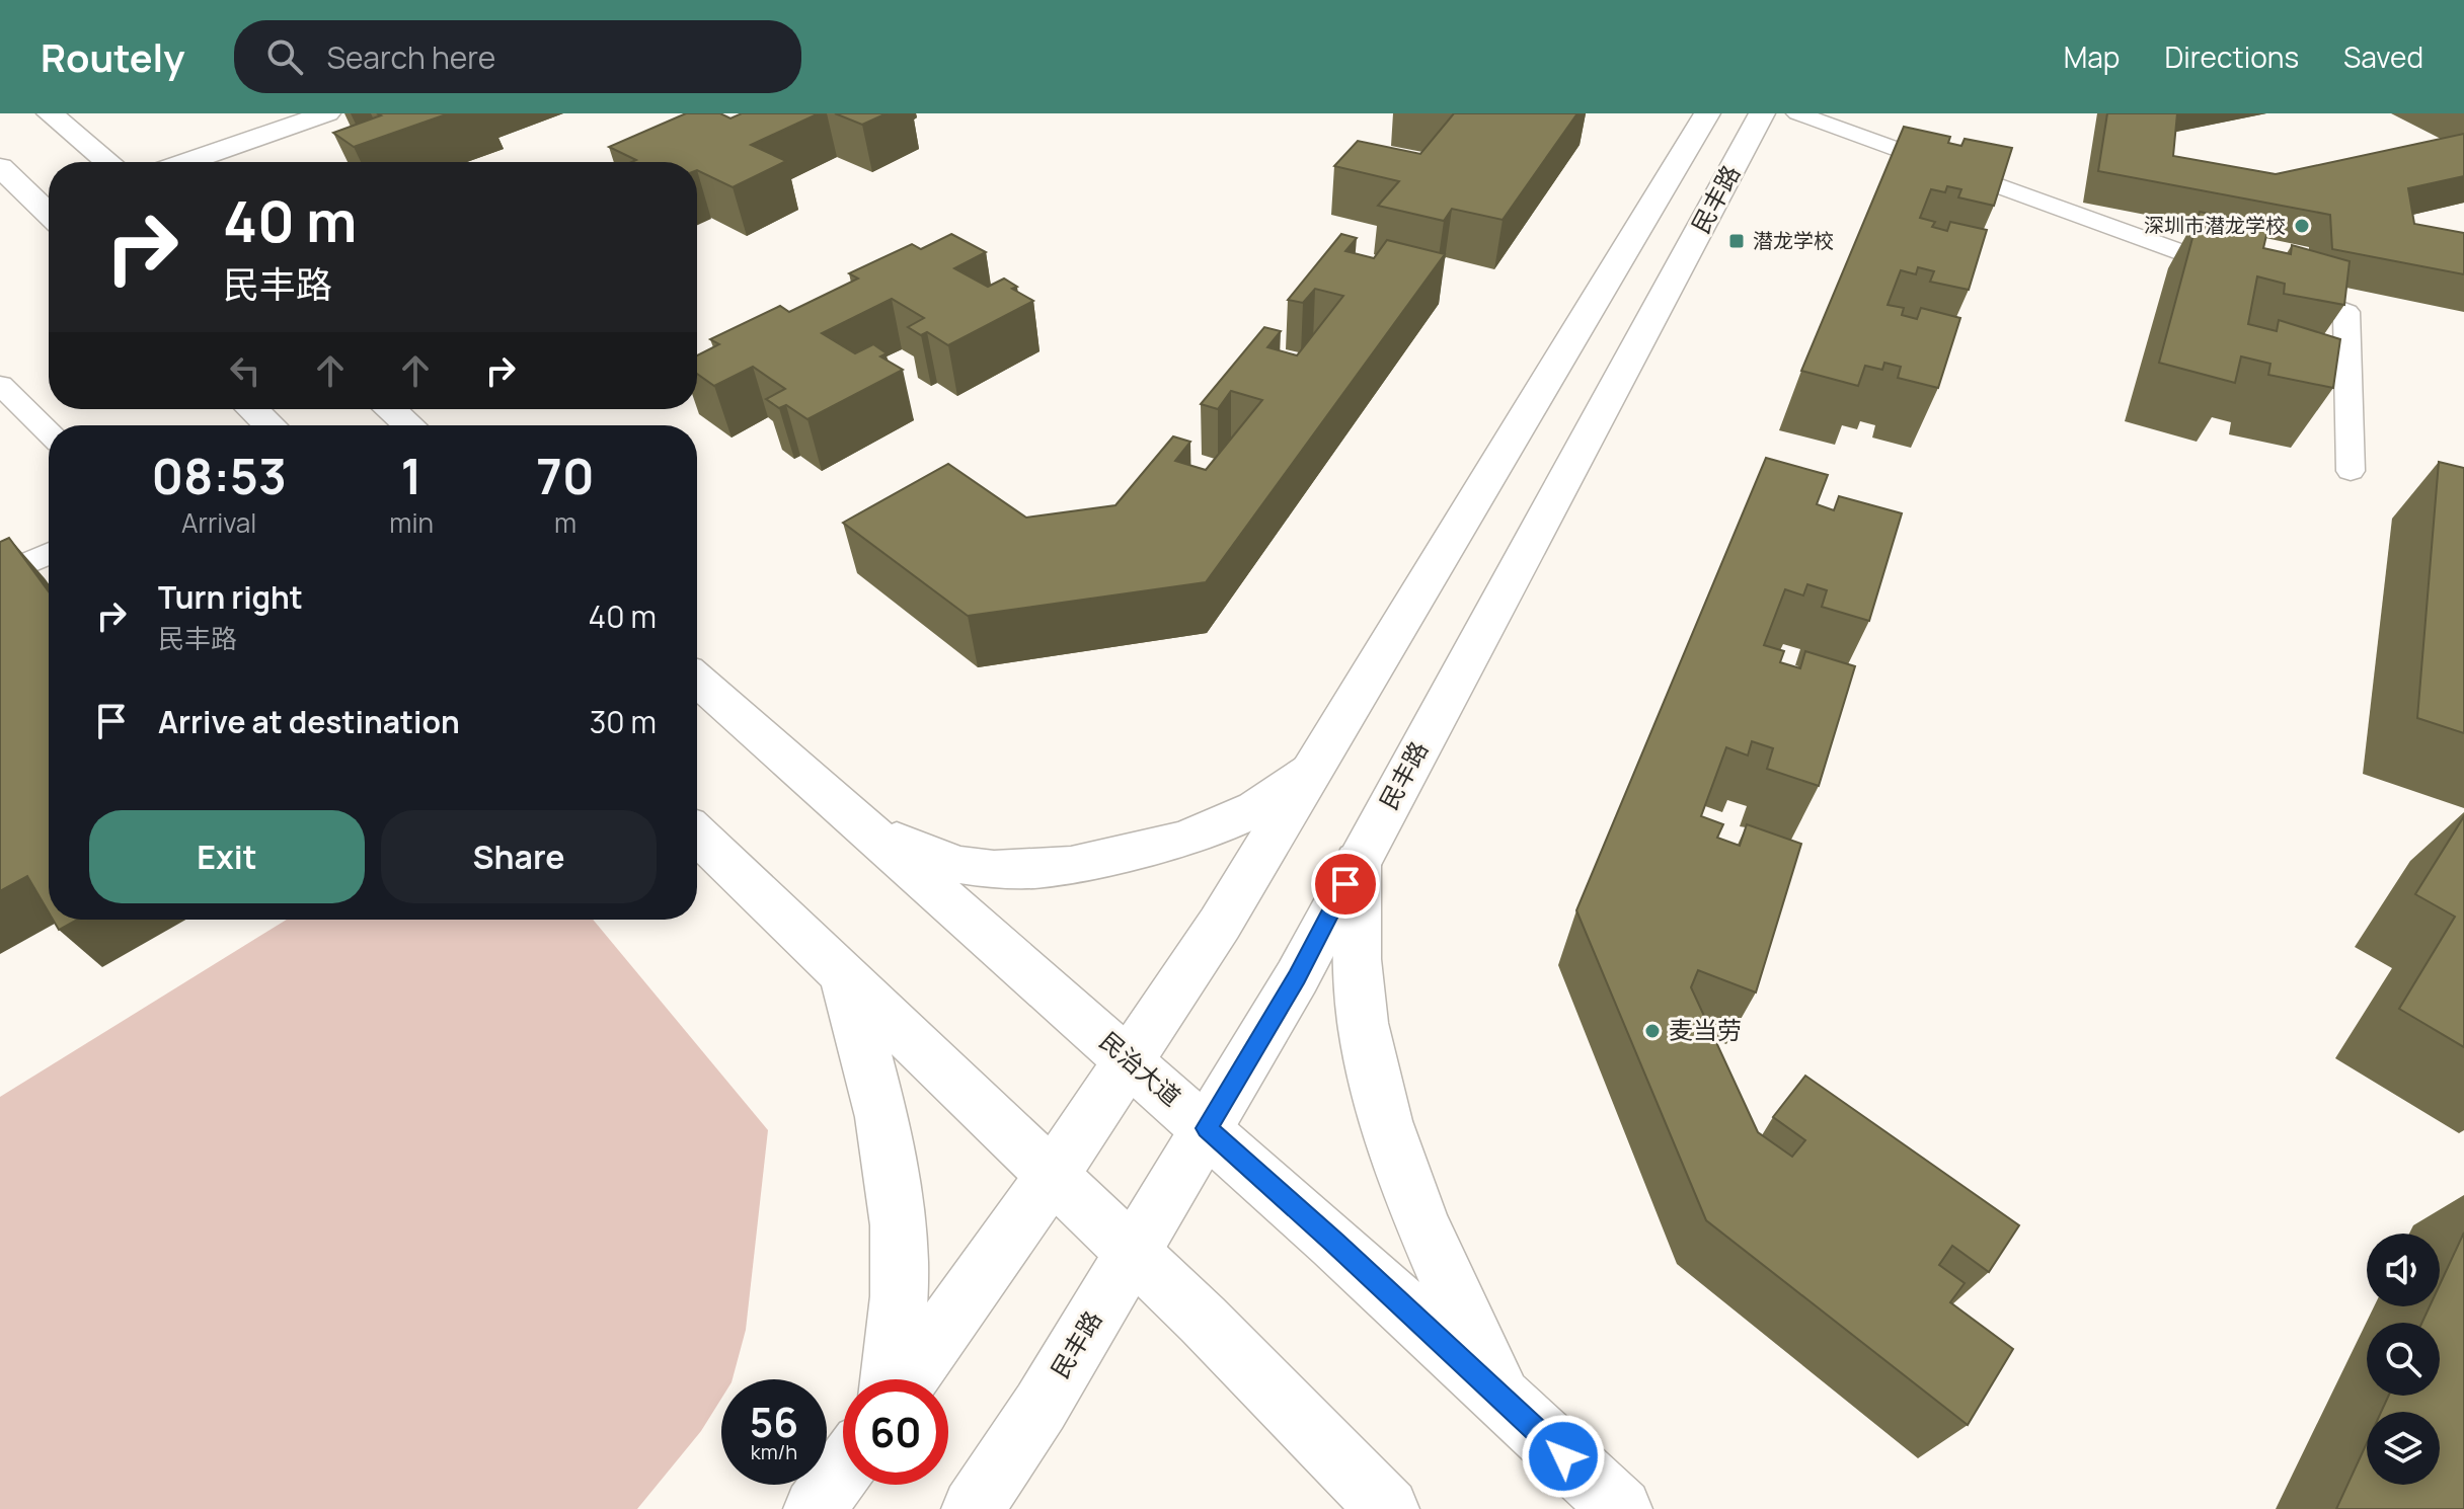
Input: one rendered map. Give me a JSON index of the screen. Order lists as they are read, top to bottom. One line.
{"streets":{"main road":["民丰路","民治大道"]},"crossings":[["民丰路","民治大道"]],"places":{"other":["深圳市潜龙学校","麦当劳"],"transit":["潜龙学校"]},"page":{"header":"Routely","search":"Search here","nav":["Map","Directions","Saved"],"turn":["40 m","民丰路"],"eta":["08:53","Arrival","1","min","70","m"],"list":[{"name":"Turn right","note":"民丰路","value":"40 m"},{"name":"Arrive at destination","value":"30 m"}],"buttons":["Exit","Share"],"speed":"56 km/h","limit":"60"}}
